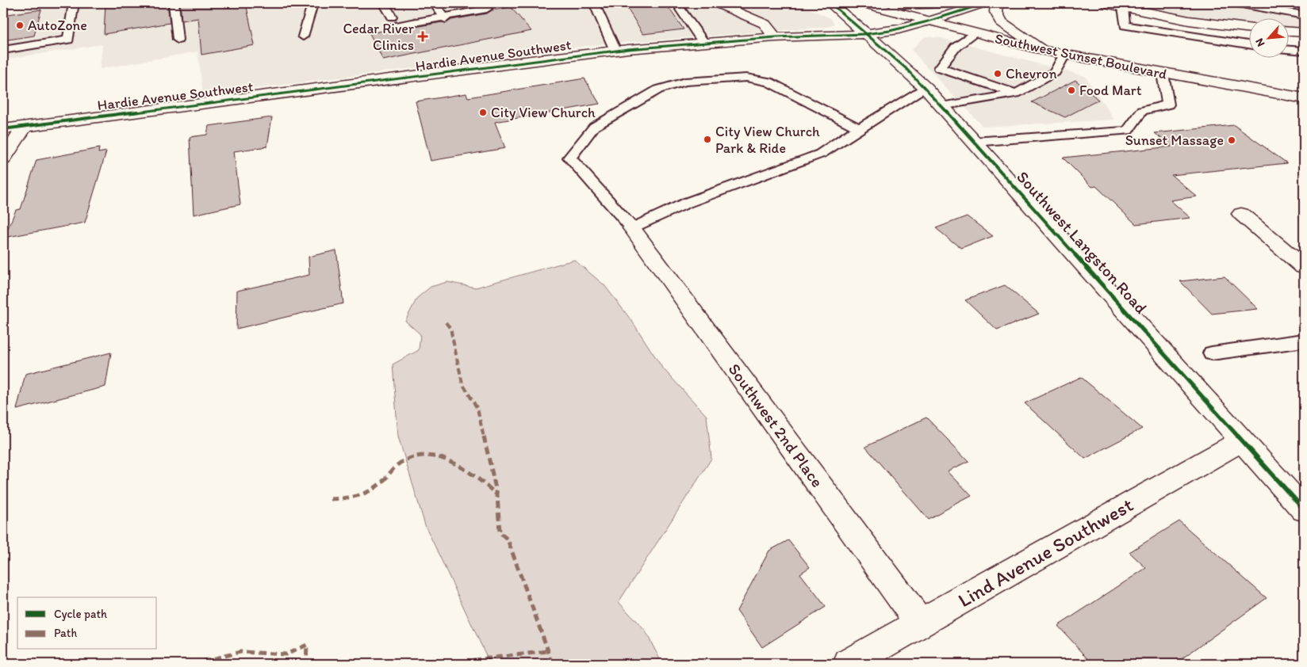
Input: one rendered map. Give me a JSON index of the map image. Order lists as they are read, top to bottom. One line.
{"streets":{"street":["Hardie Avenue Southwest","Southwest Sunset Boulevard","Southwest Langston Road","Southwest 2nd Place","Lind Avenue Southwest"]},"crossings":[["Hardie Avenue Southwest","Southwest Sunset Boulevard"],["Hardie Avenue Southwest","Southwest Langston Road"],["Southwest Langston Road","Lind Avenue Southwest"],["Southwest 2nd Place","Lind Avenue Southwest"]],"places":{"other":["AutoZone","Chevron","Food Mart","City View Church","City View Church Park & Ride","Sunset Massage"],"health":["Cedar River Clinics"]},"legend":["Cycle path","Path"],"north":"bottom left"}
